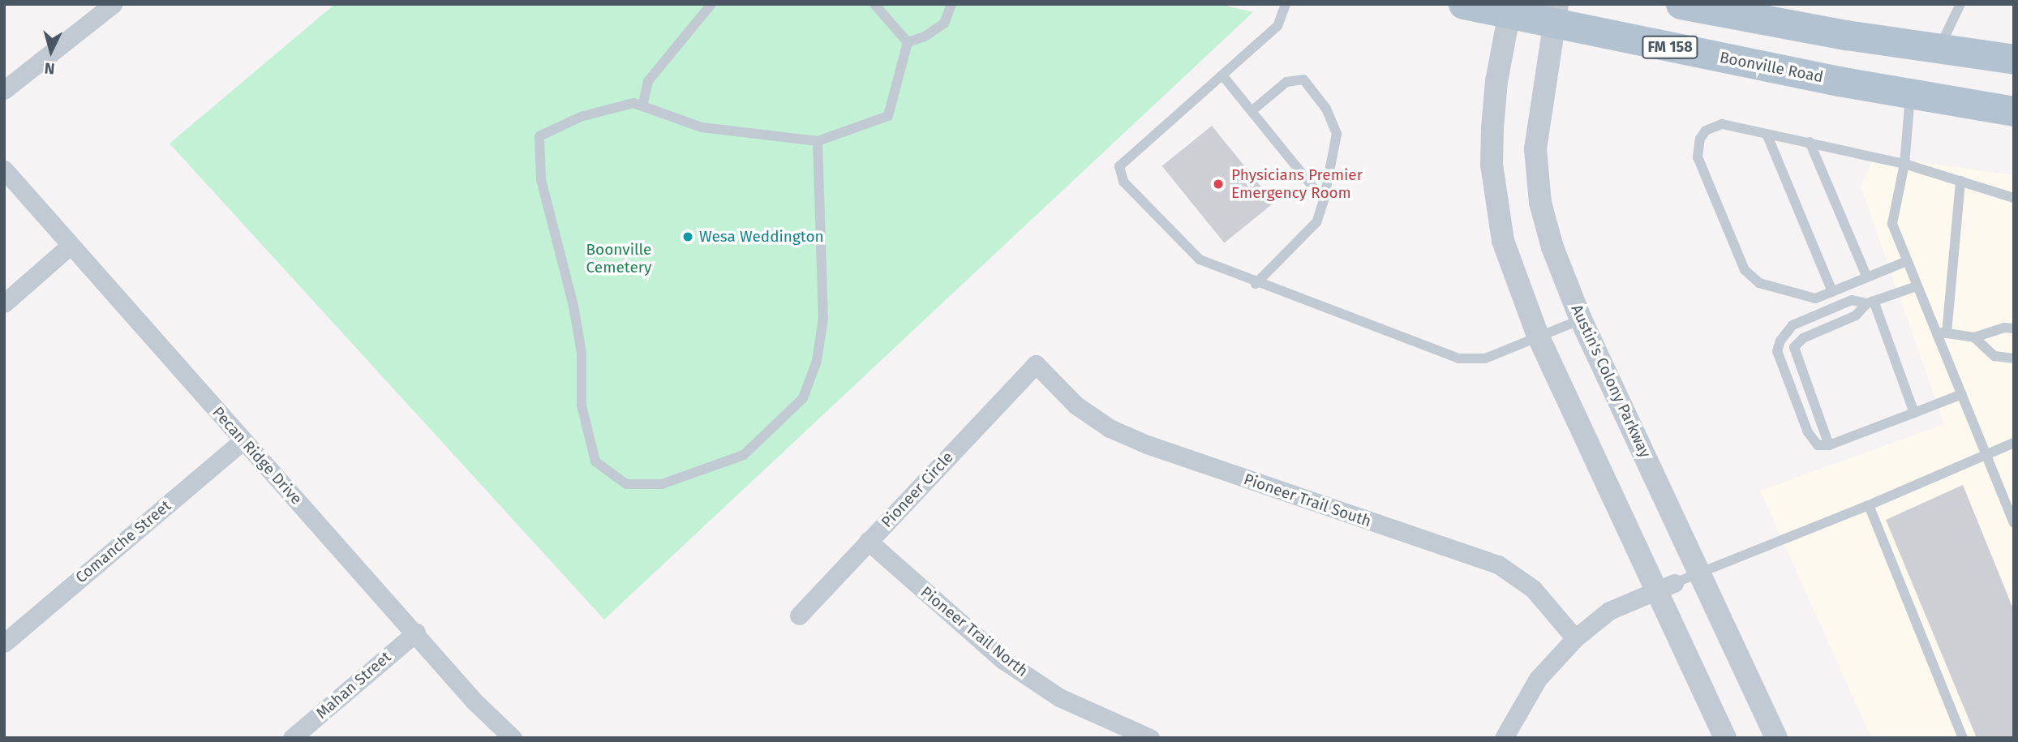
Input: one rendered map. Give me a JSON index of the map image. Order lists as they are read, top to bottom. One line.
{"streets":{"main road":["FM 158","Boonville Road"],"street":["Austin's Colony Parkway","Pecan Ridge Drive","Pioneer Circle","Pioneer Trail South","Comanche Street","Pioneer Trail North","Mahan Street"]},"crossings":[["Boonville Road","Austin's Colony Parkway"],["Pecan Ridge Drive","Comanche Street"],["Pecan Ridge Drive","Mahan Street"],["Pioneer Circle","Pioneer Trail South"],["Pioneer Circle","Pioneer Trail North"]],"parks":["Boonville Cemetery"],"places":["Physicians Premier Emergency Room","Wesa Weddington"],"north":"bottom"}
